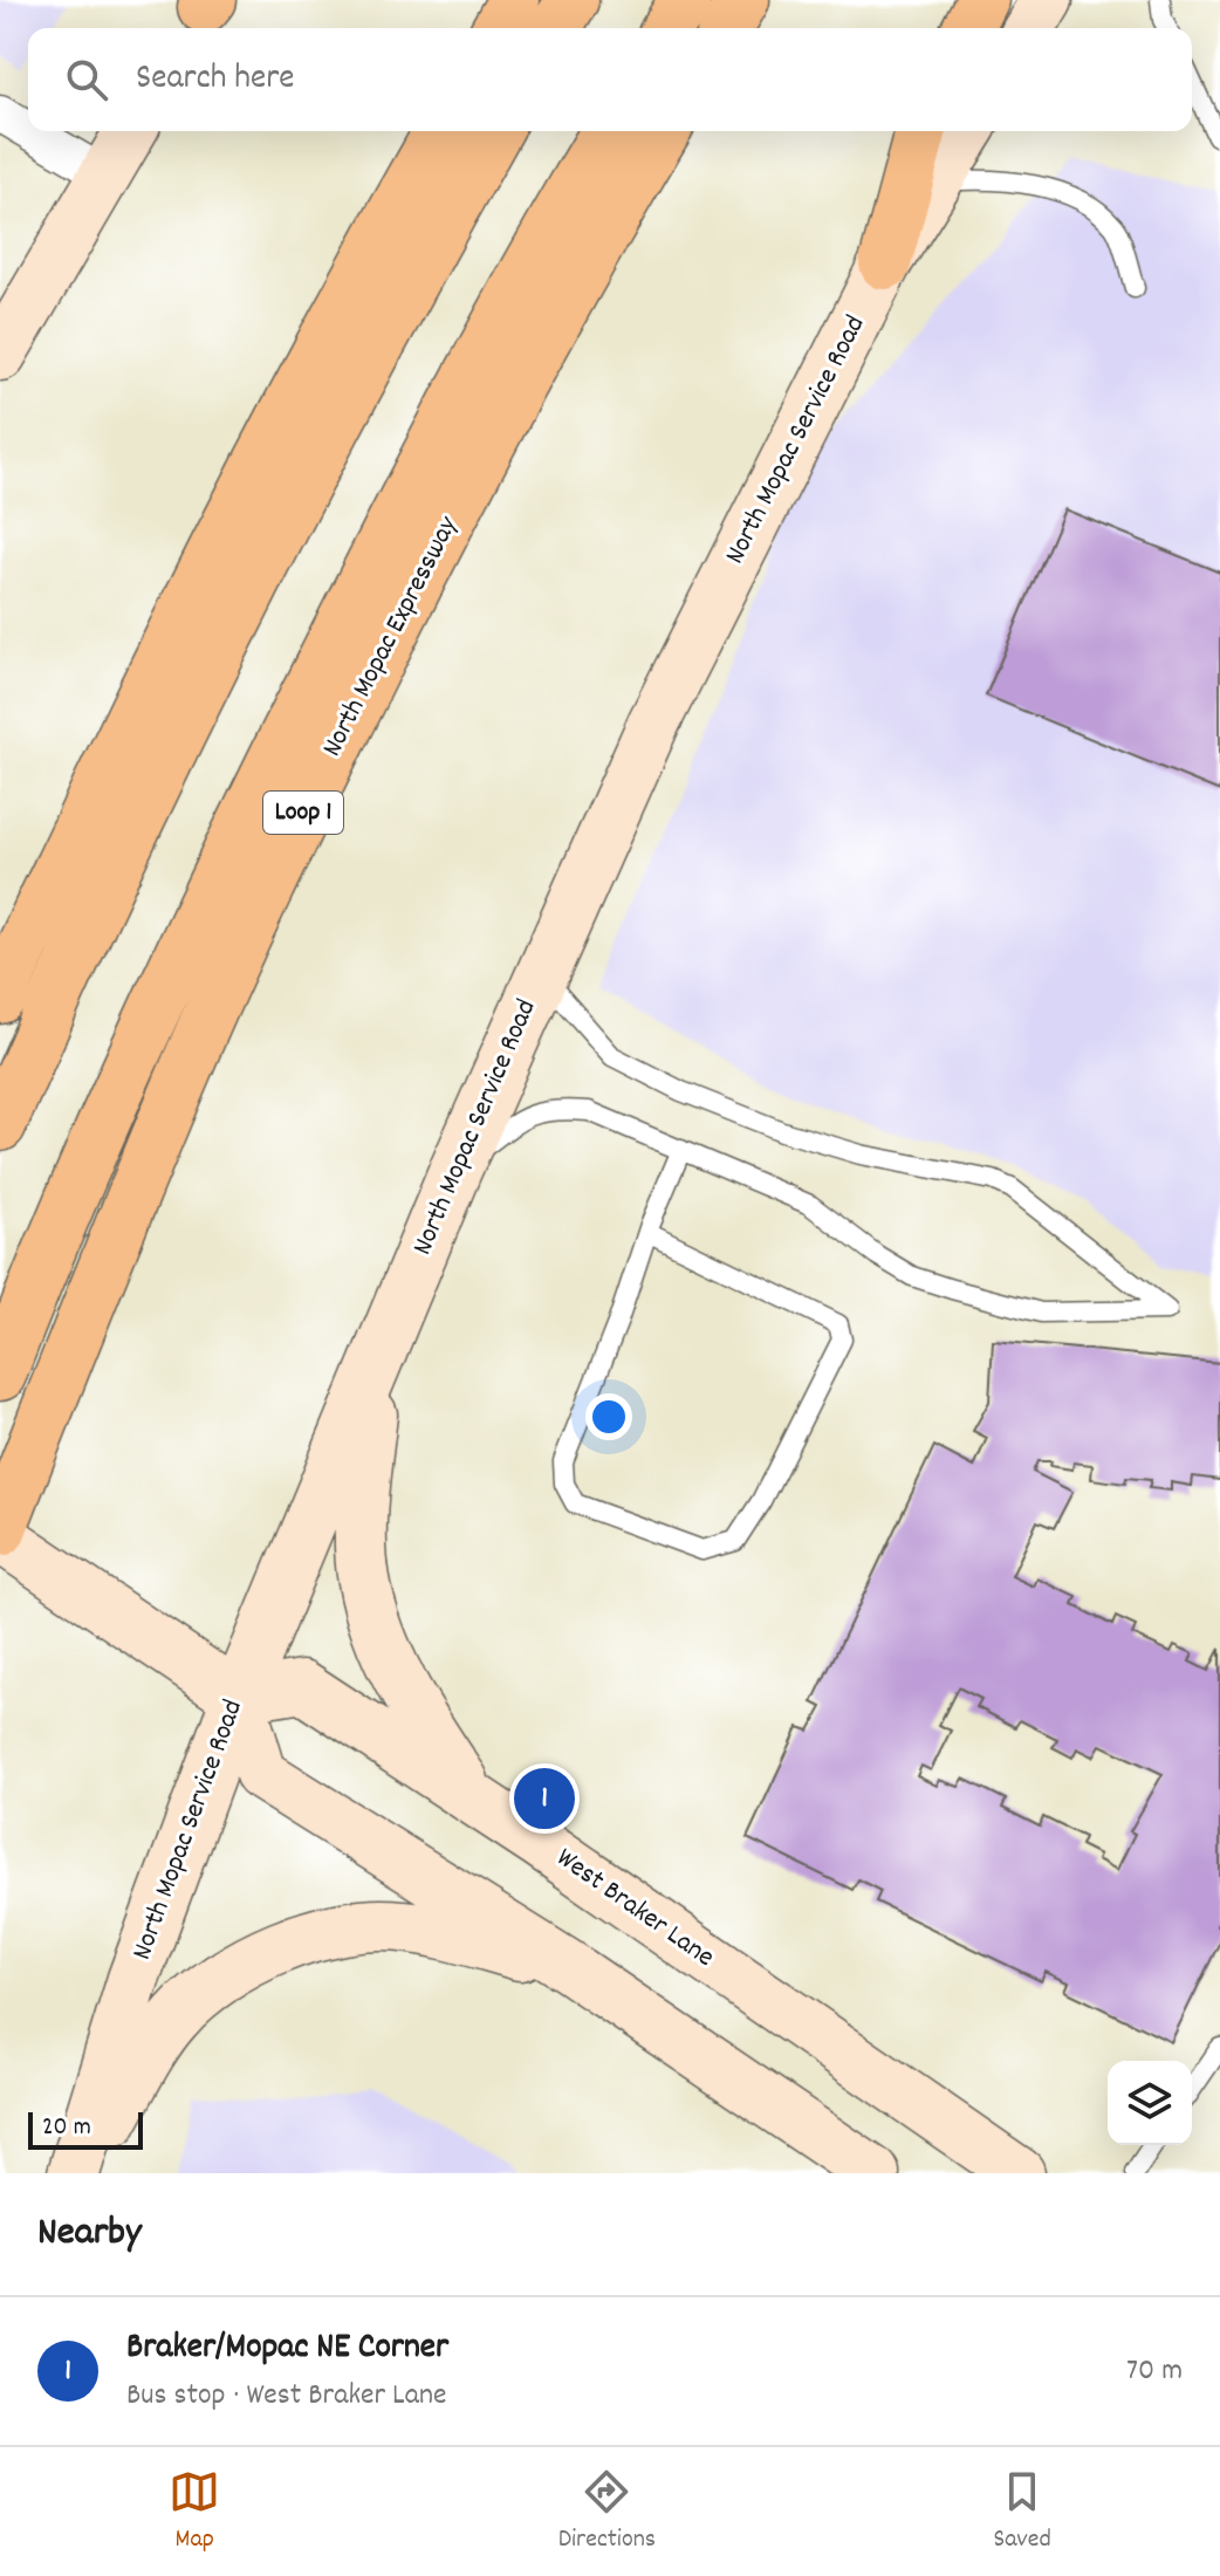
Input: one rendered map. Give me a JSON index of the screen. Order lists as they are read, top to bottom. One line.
{"streets":{"highway":["North Mopac Expressway","Loop 1"],"main road":["North Mopac Service Road","West Braker Lane"]},"crossings":[["North Mopac Service Road","West Braker Lane"]],"scale_bar":"20 m","page":{"search":"Search here","pins":"1","scale":"20 m","heading":"Nearby","list":[{"mark":"1","name":"Braker/Mopac NE Corner","note":"Bus stop · West Braker Lane","value":"70 m"}],"nav":["Map","Directions","Saved"]}}
